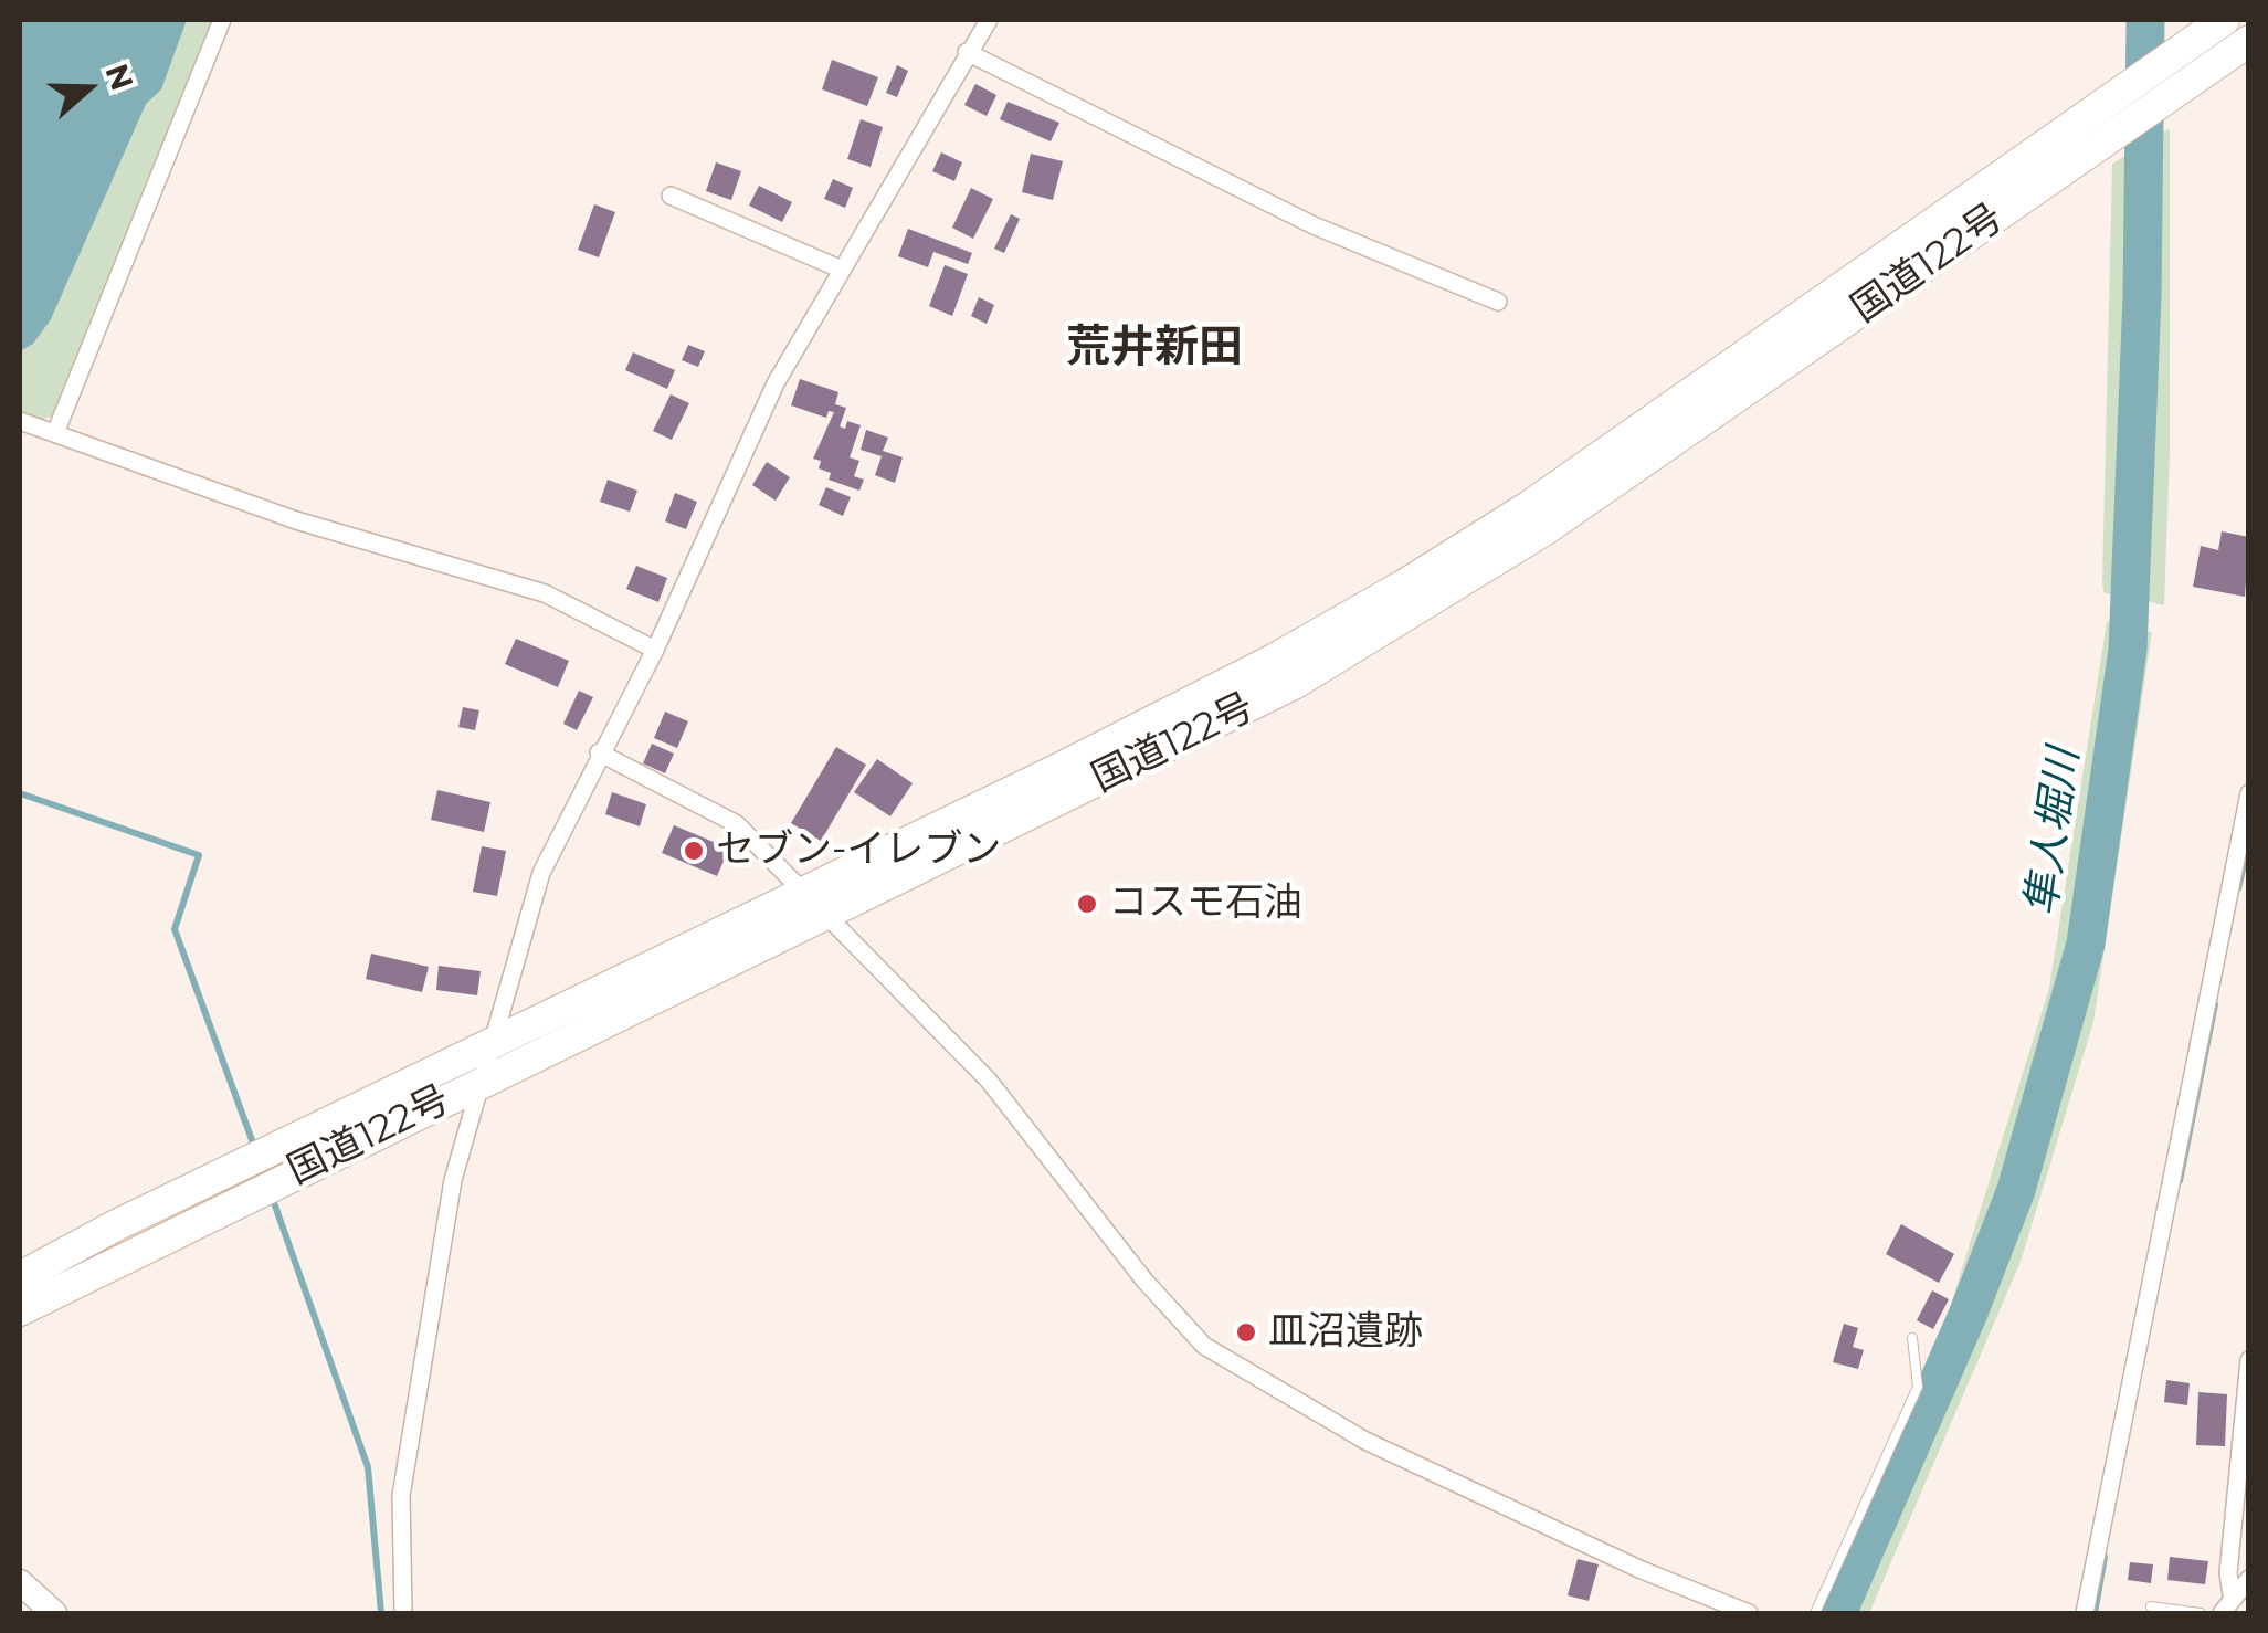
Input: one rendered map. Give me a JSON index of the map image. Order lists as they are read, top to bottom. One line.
{"streets":{"highway":["国道122号"]},"districts":["荒井新田"],"water":["隼人堀川"],"places":["セブン-イレブン","コスモ石油","皿沼遺跡"],"north":"right"}
